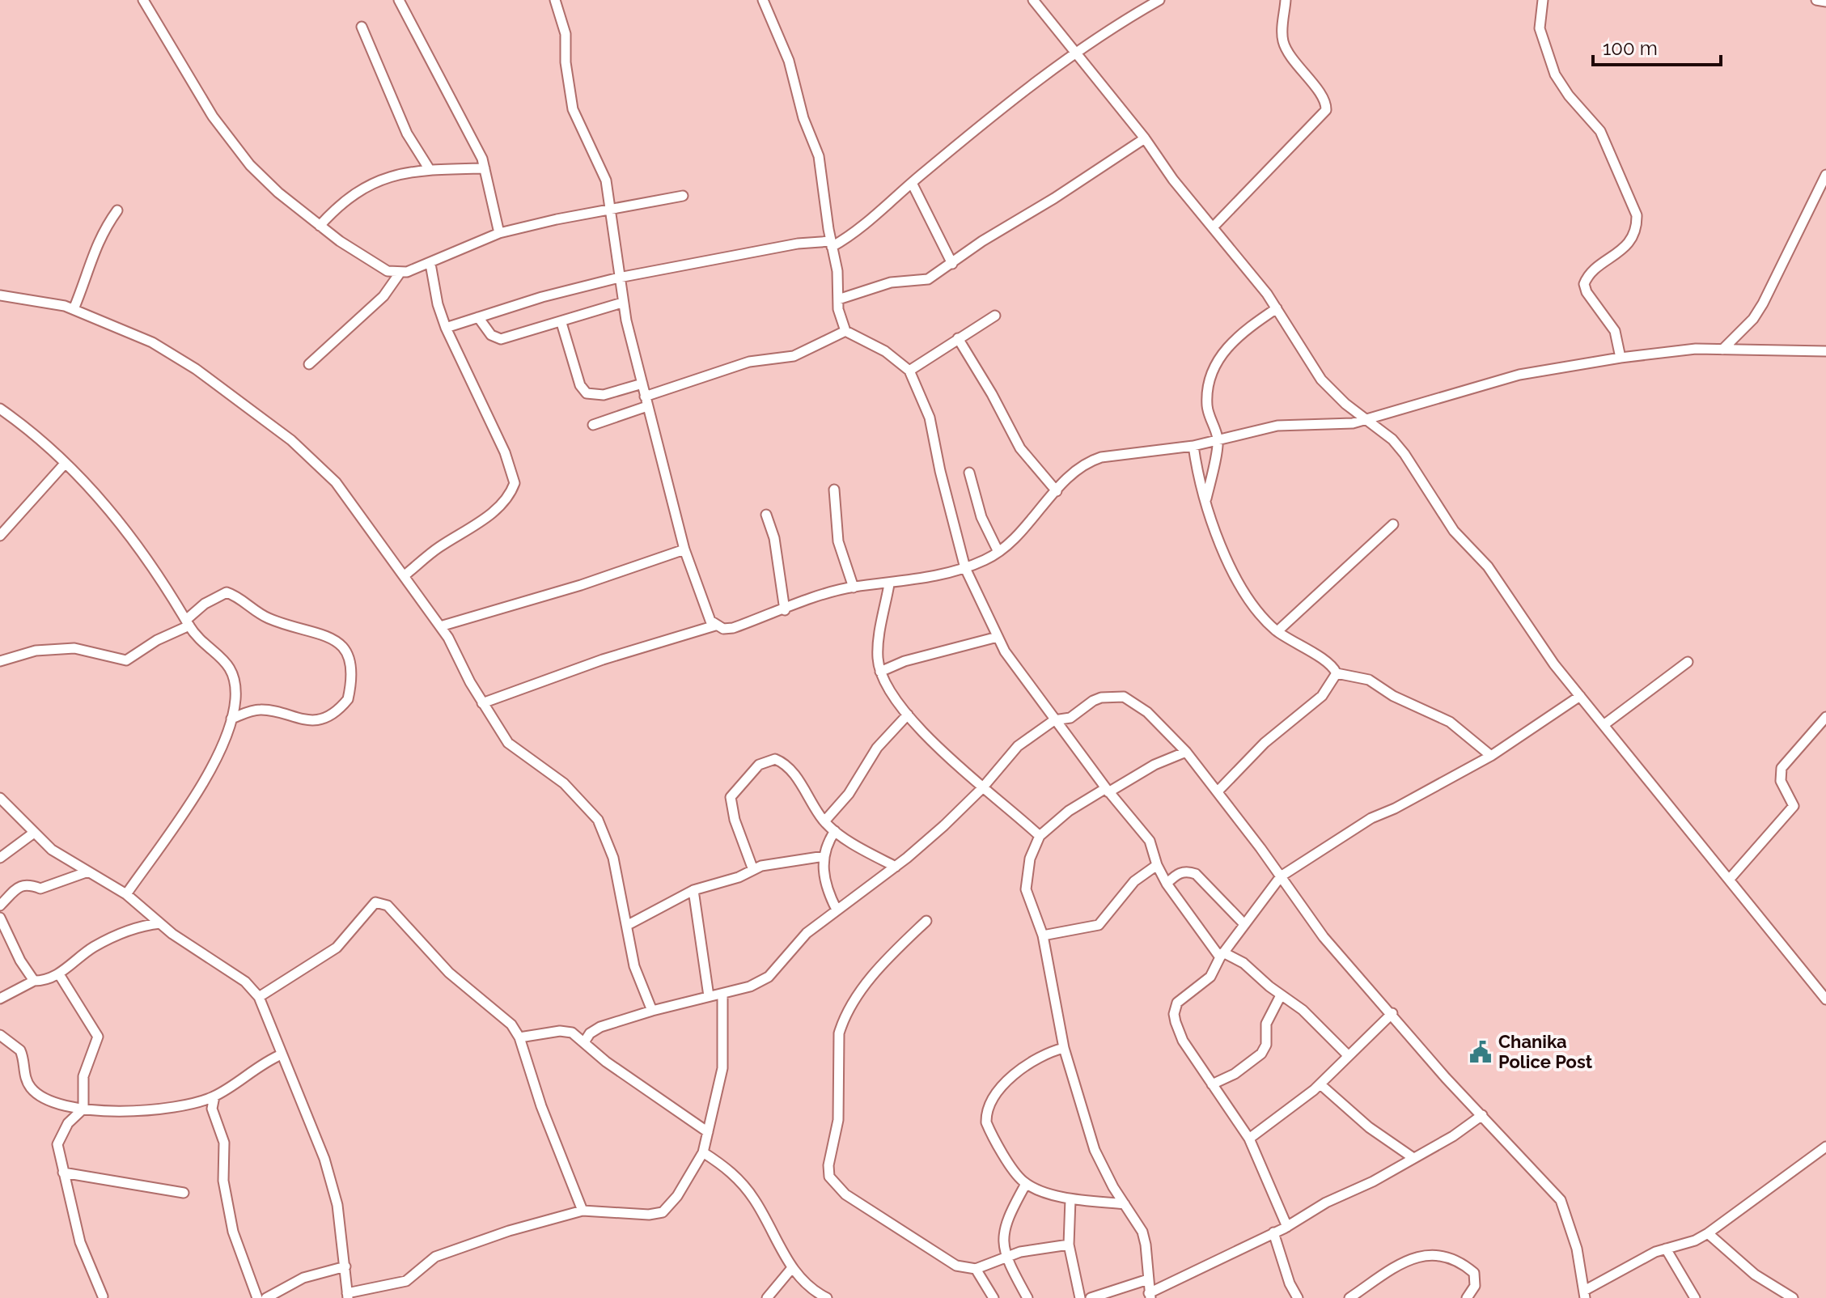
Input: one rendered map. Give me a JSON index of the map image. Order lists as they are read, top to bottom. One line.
{"places":{"public building":["Chanika Police Post"]},"scale_bar":"100 m"}
